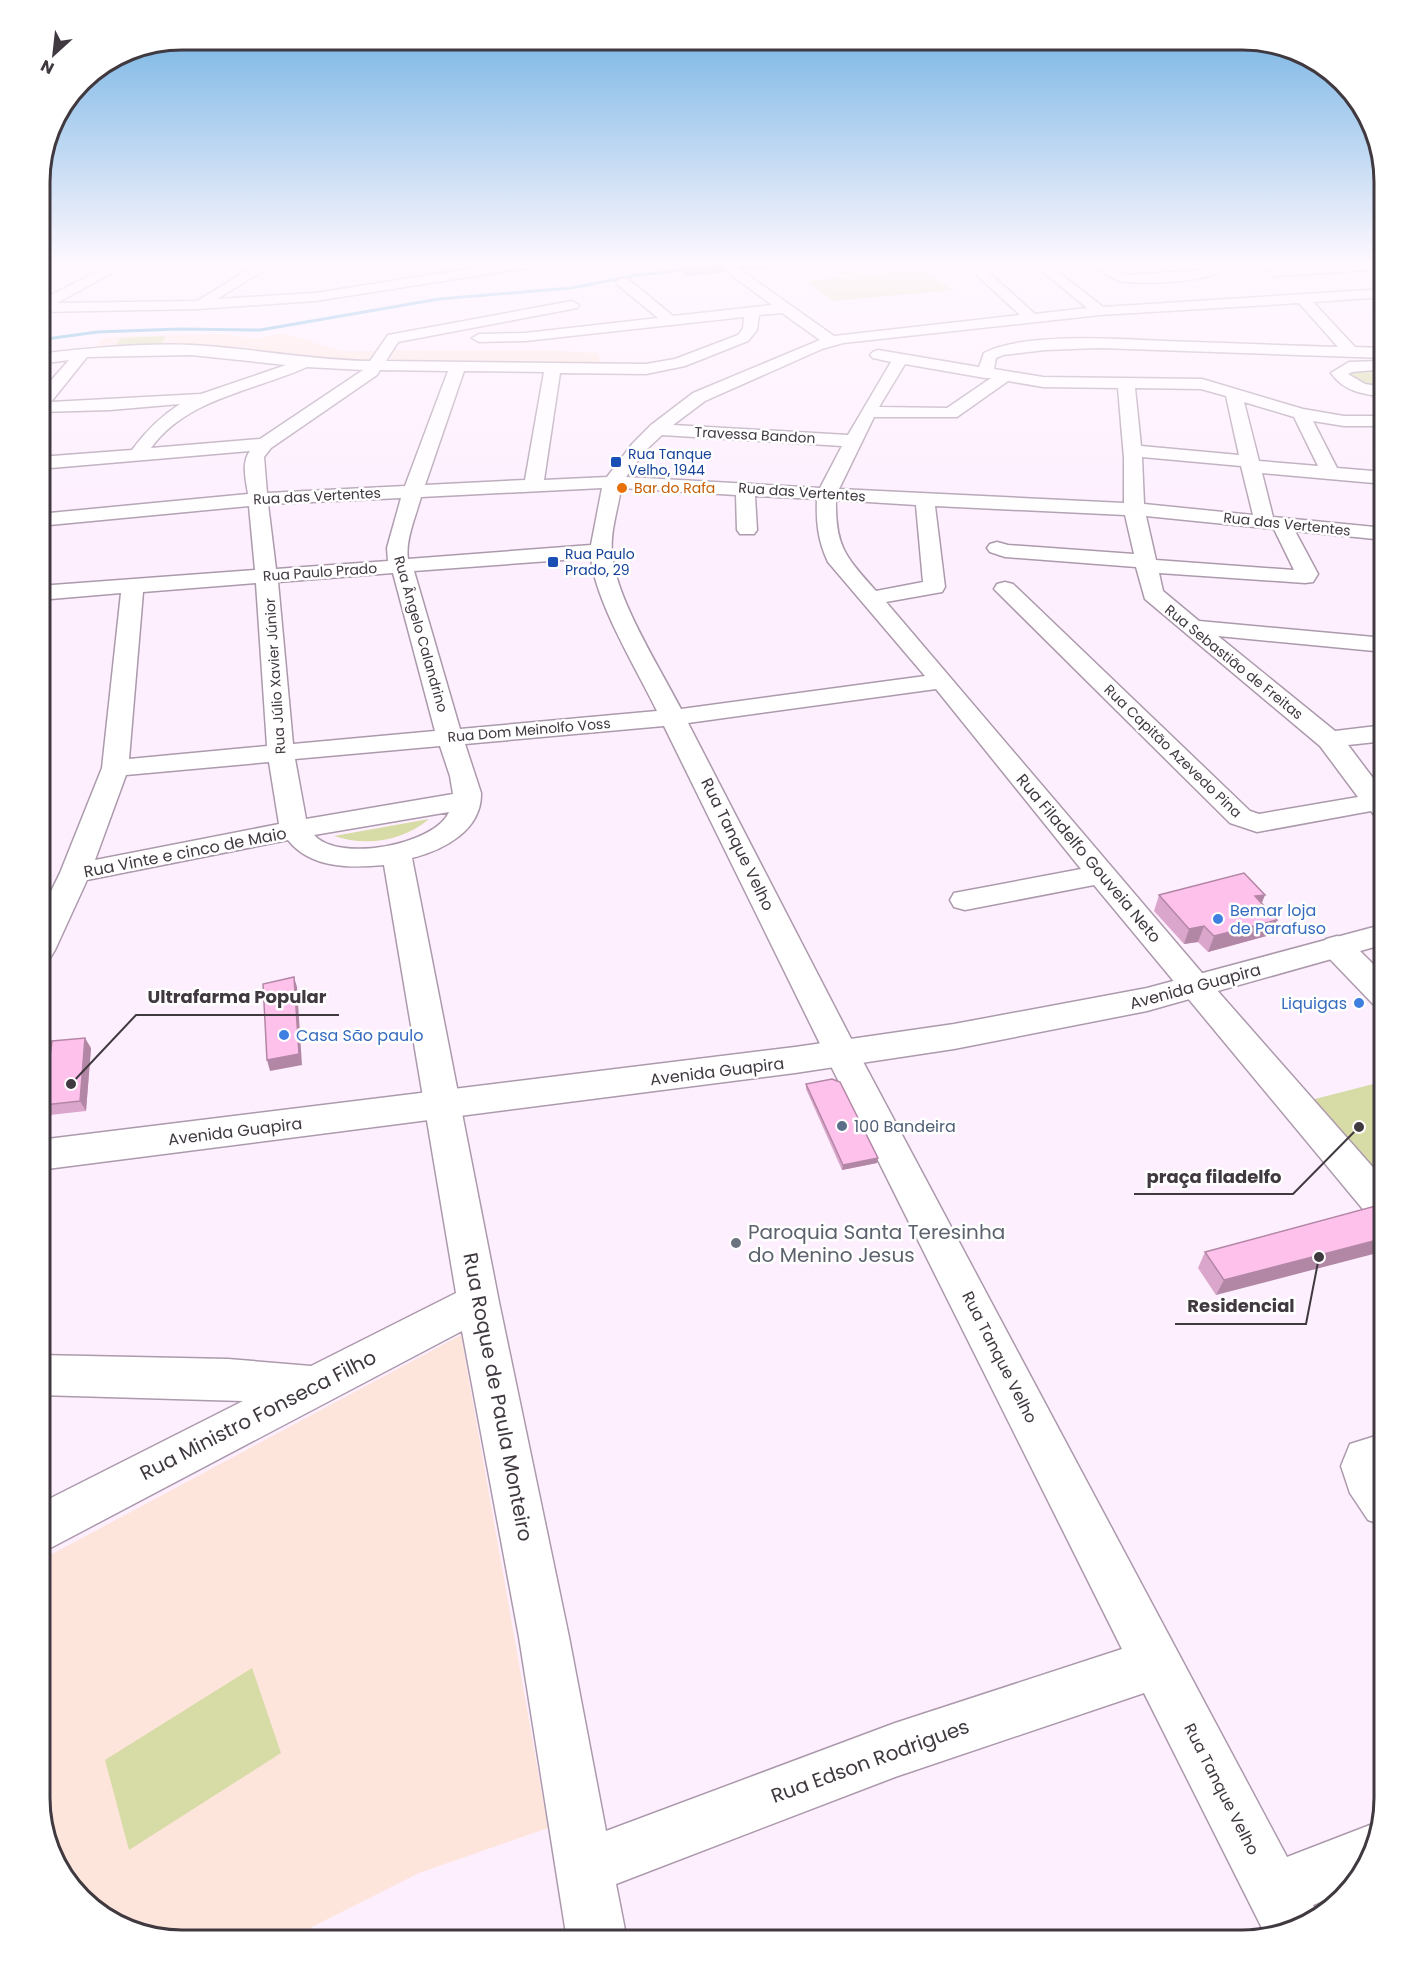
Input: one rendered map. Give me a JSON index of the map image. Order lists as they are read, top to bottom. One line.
{"streets":{"street":["Travessa Bandon","Rua das Vertentes","Rua Paulo Prado","Rua Ângelo Calandrino","Rua Sebastião de Freitas","Rua Júlio Xavier Júnior","Rua Dom Meinolfo Voss","Rua Capitão Azevedo Pina","Rua Tanque Velho","Rua Vinte e cinco de Maio","Rua Filadelfo Gouveia Neto","Avenida Guapira","Rua Roque de Paula Monteiro","Rua Ministro Fonseca Filho","Rua Edson Rodrigues"]},"crossings":[["Travessa Bandon","Rua Tanque Velho"],["Rua das Vertentes","Rua Ângelo Calandrino"],["Rua das Vertentes","Rua Sebastião de Freitas"],["Rua das Vertentes","Rua Júlio Xavier Júnior"],["Rua das Vertentes","Rua Tanque Velho"],["Rua das Vertentes","Rua Filadelfo Gouveia Neto"],["Rua Paulo Prado","Rua Ângelo Calandrino"],["Rua Paulo Prado","Rua Júlio Xavier Júnior"],["Rua Paulo Prado","Rua Tanque Velho"],["Rua Ângelo Calandrino","Rua Dom Meinolfo Voss"],["Rua Ângelo Calandrino","Rua Vinte e cinco de Maio"],["Rua Júlio Xavier Júnior","Rua Dom Meinolfo Voss"],["Rua Júlio Xavier Júnior","Rua Vinte e cinco de Maio"],["Rua Dom Meinolfo Voss","Rua Tanque Velho"],["Rua Dom Meinolfo Voss","Rua Filadelfo Gouveia Neto"],["Rua Tanque Velho","Avenida Guapira"],["Rua Tanque Velho","Rua Edson Rodrigues"],["Rua Filadelfo Gouveia Neto","Avenida Guapira"],["Avenida Guapira","Rua Roque de Paula Monteiro"],["Rua Roque de Paula Monteiro","Rua Ministro Fonseca Filho"],["Rua Roque de Paula Monteiro","Rua Edson Rodrigues"]],"places":{"transit":["Rua Tanque Velho, 1944","Rua Paulo Prado, 29"],"other":["Bar do Rafa","Bemar loja de Parafuso","Liquigas","Casa São paulo","Ultrafarma Popular","100 Bandeira","praça filadelfo","Paroquia Santa Teresinha do Menino Jesus","Residencial"]},"north":"bottom left"}
